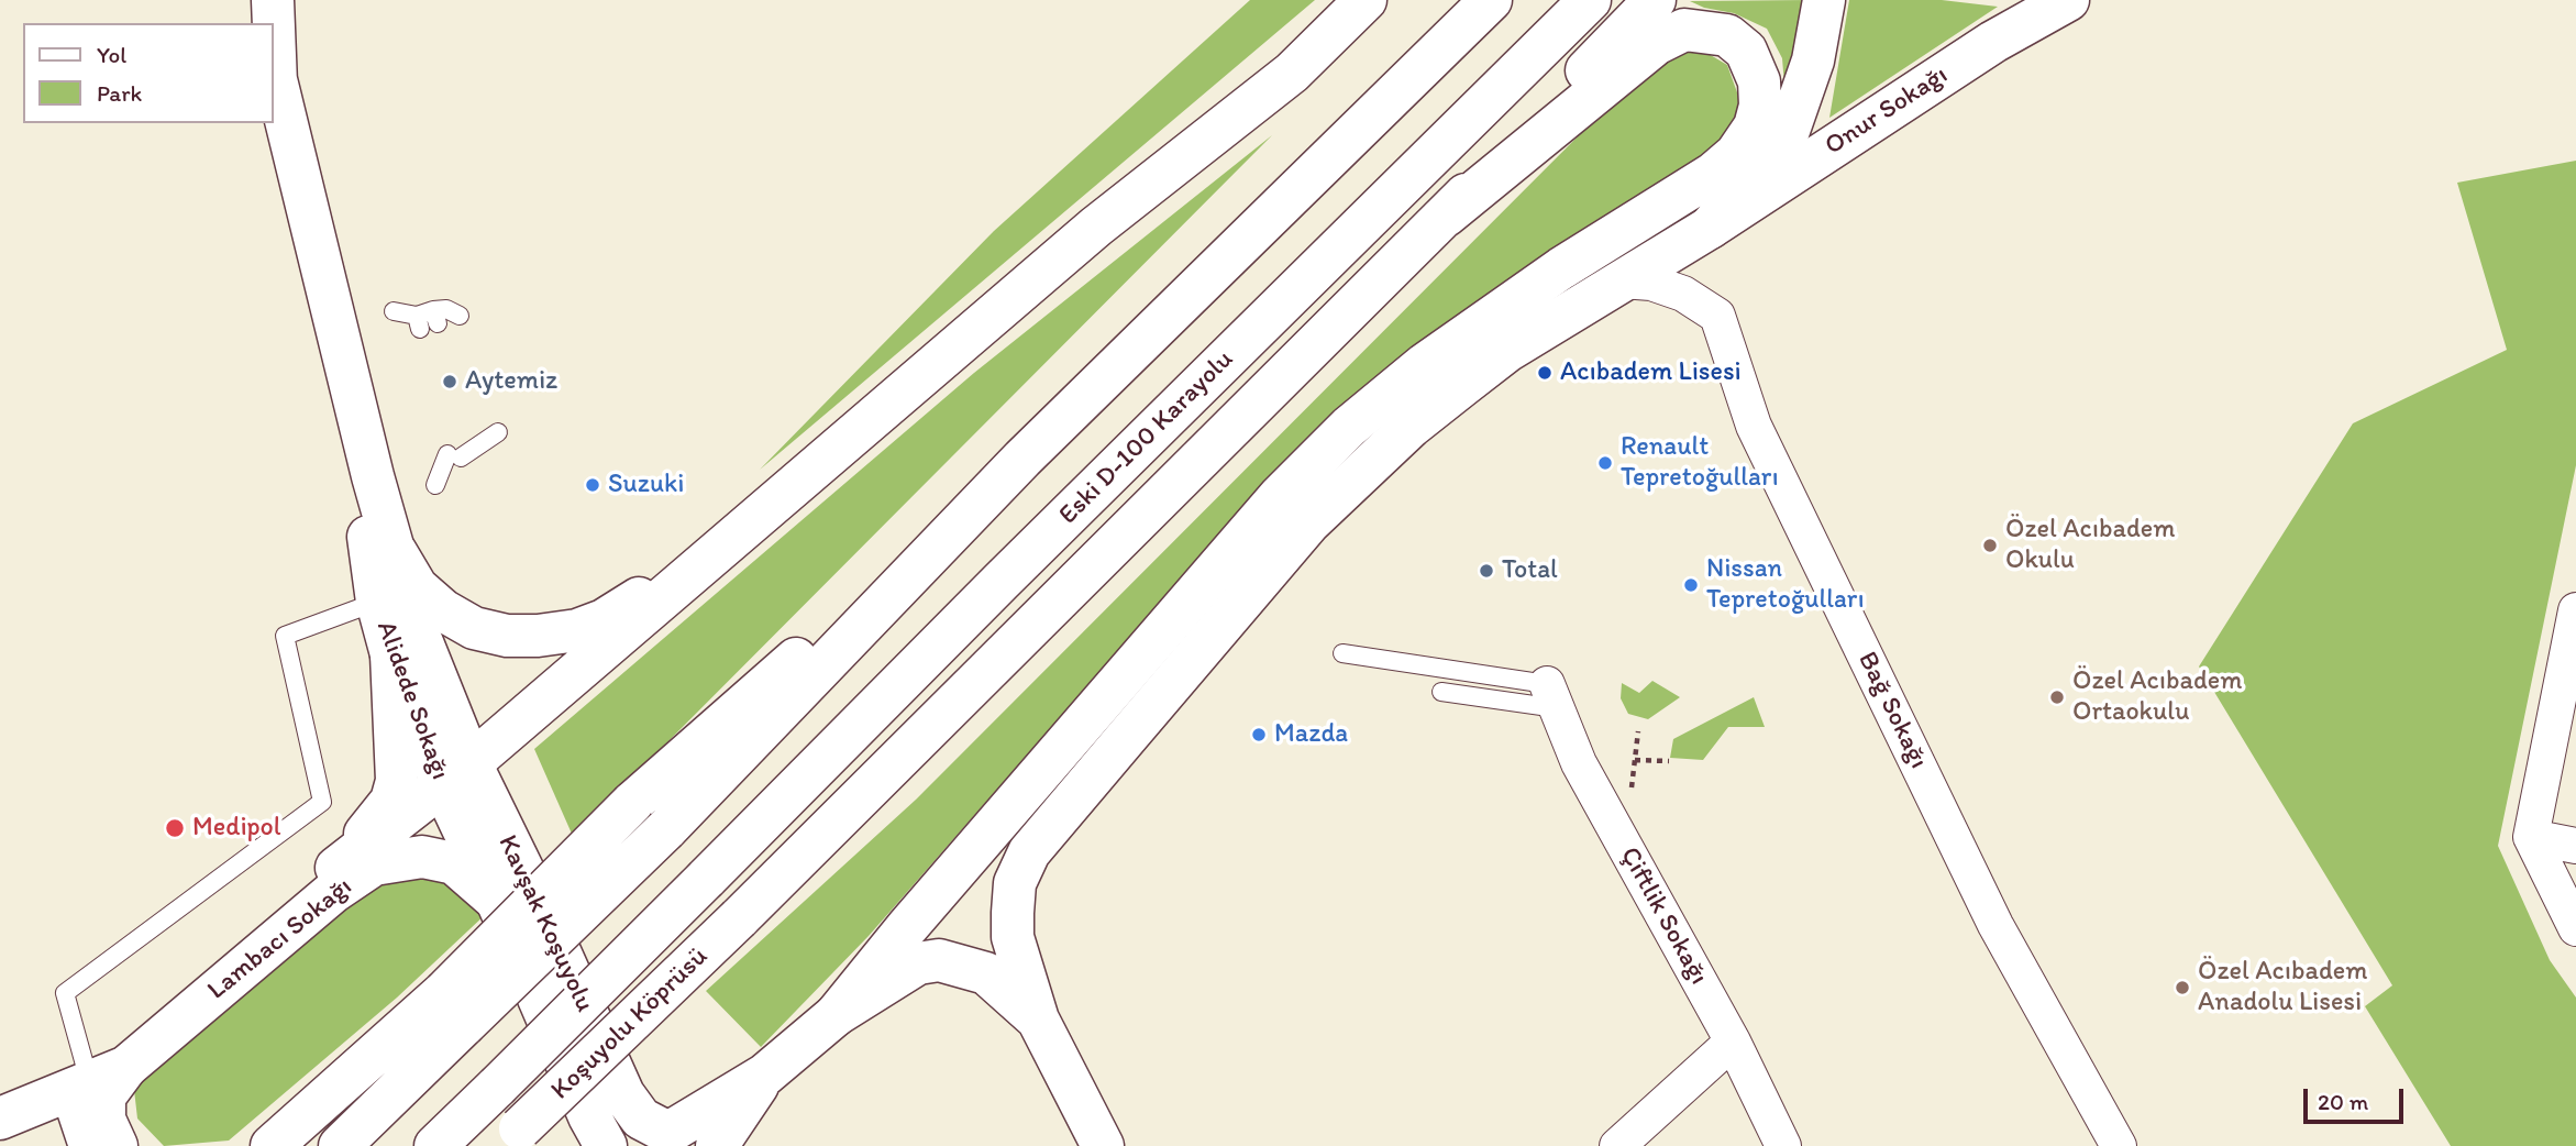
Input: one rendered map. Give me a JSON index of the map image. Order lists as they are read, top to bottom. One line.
{"streets":{"main road":["Onur Sokağı","Eski D-100 Karayolu","Alidede Sokağı","Kavşak Koşuyolu","Lambacı Sokağı","Koşuyolu Köprüsü"],"street":["Bağ Sokağı","Çiftlik Sokağı"]},"crossings":[["Onur Sokağı","Bağ Sokağı"],["Eski D-100 Karayolu","Koşuyolu Köprüsü"],["Alidede Sokağı","Kavşak Koşuyolu"],["Alidede Sokağı","Lambacı Sokağı"],["Kavşak Koşuyolu","Lambacı Sokağı"]],"places":["Acıbadem Lisesi","Aytemiz","Renault Tepretoğulları","Suzuki","Özel Acıbadem Okulu","Total","Nissan Tepretoğulları","Özel Acıbadem Ortaokulu","Mazda","Medipol","Özel Acıbadem Anadolu Lisesi"],"legend":["Yol","Park"],"scale_bar":"20 m"}
